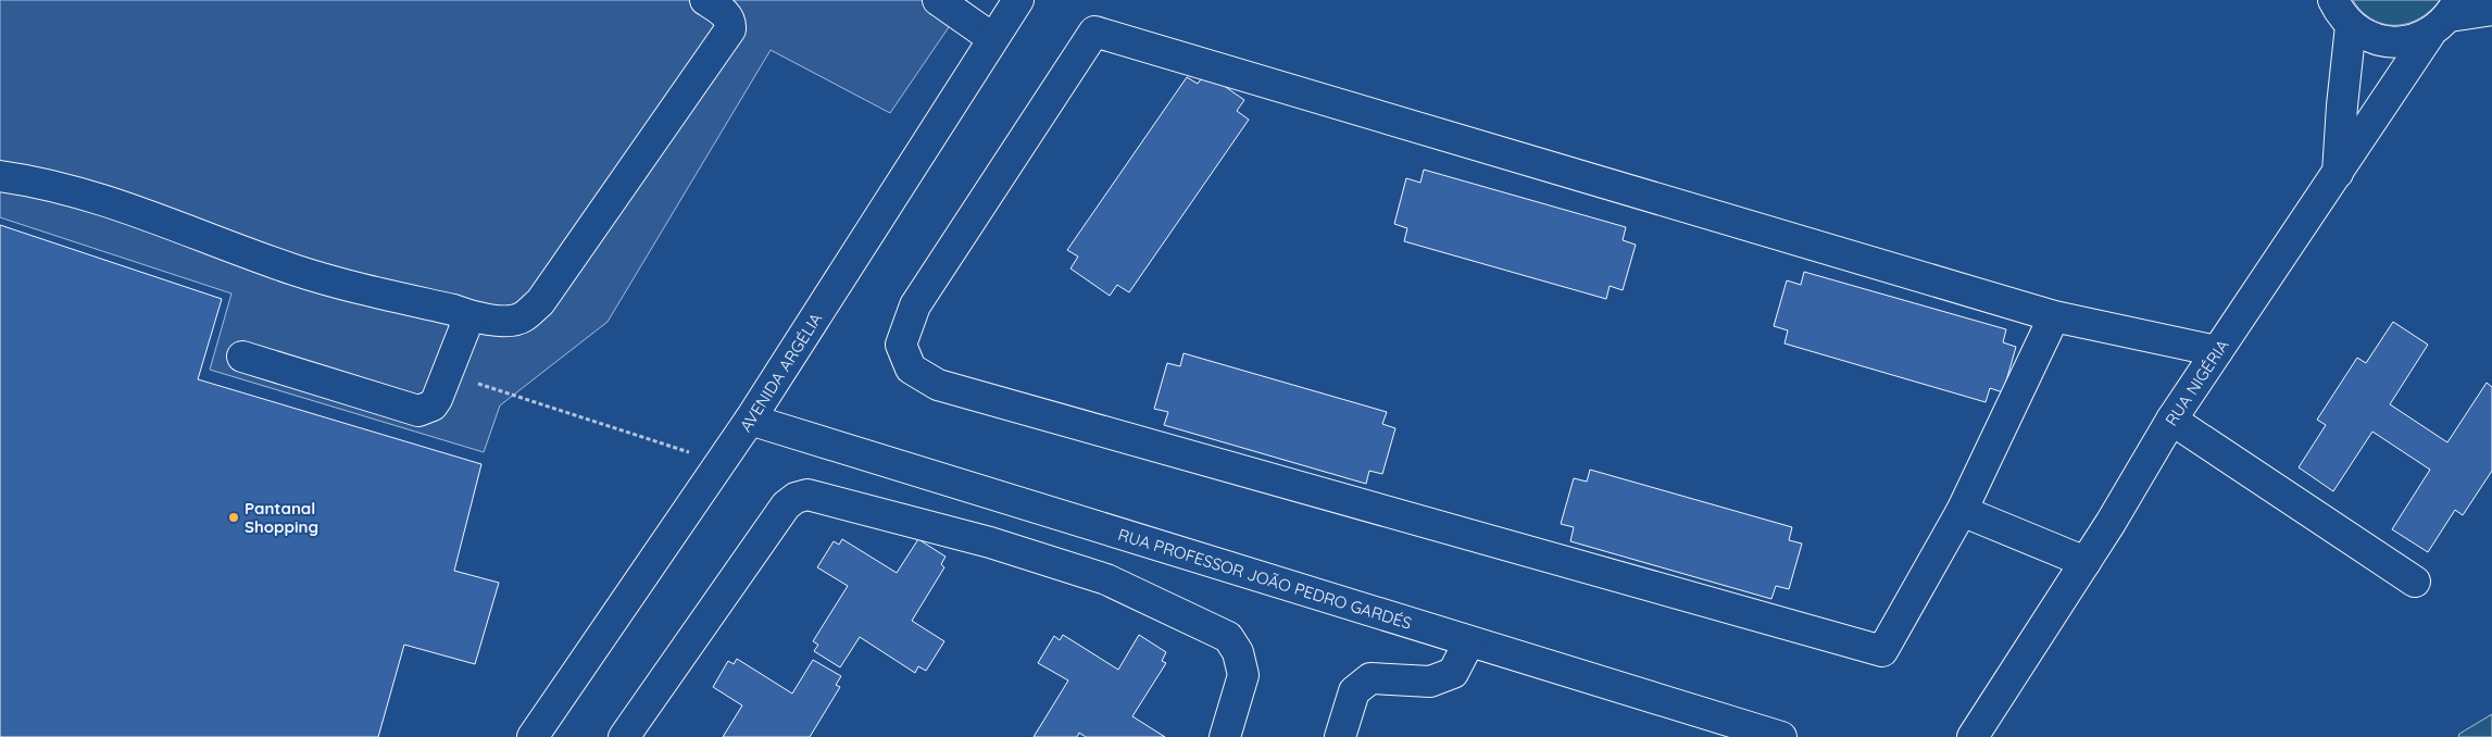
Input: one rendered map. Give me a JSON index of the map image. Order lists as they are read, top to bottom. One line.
{"streets":{"street":["AVENIDA ARGÉLIA","RUA NIGÉRIA","RUA PROFESSOR JOÃO PEDRO GARDÉS"]},"crossings":[["AVENIDA ARGÉLIA","RUA PROFESSOR JOÃO PEDRO GARDÉS"]],"places":["Pantanal Shopping"]}
